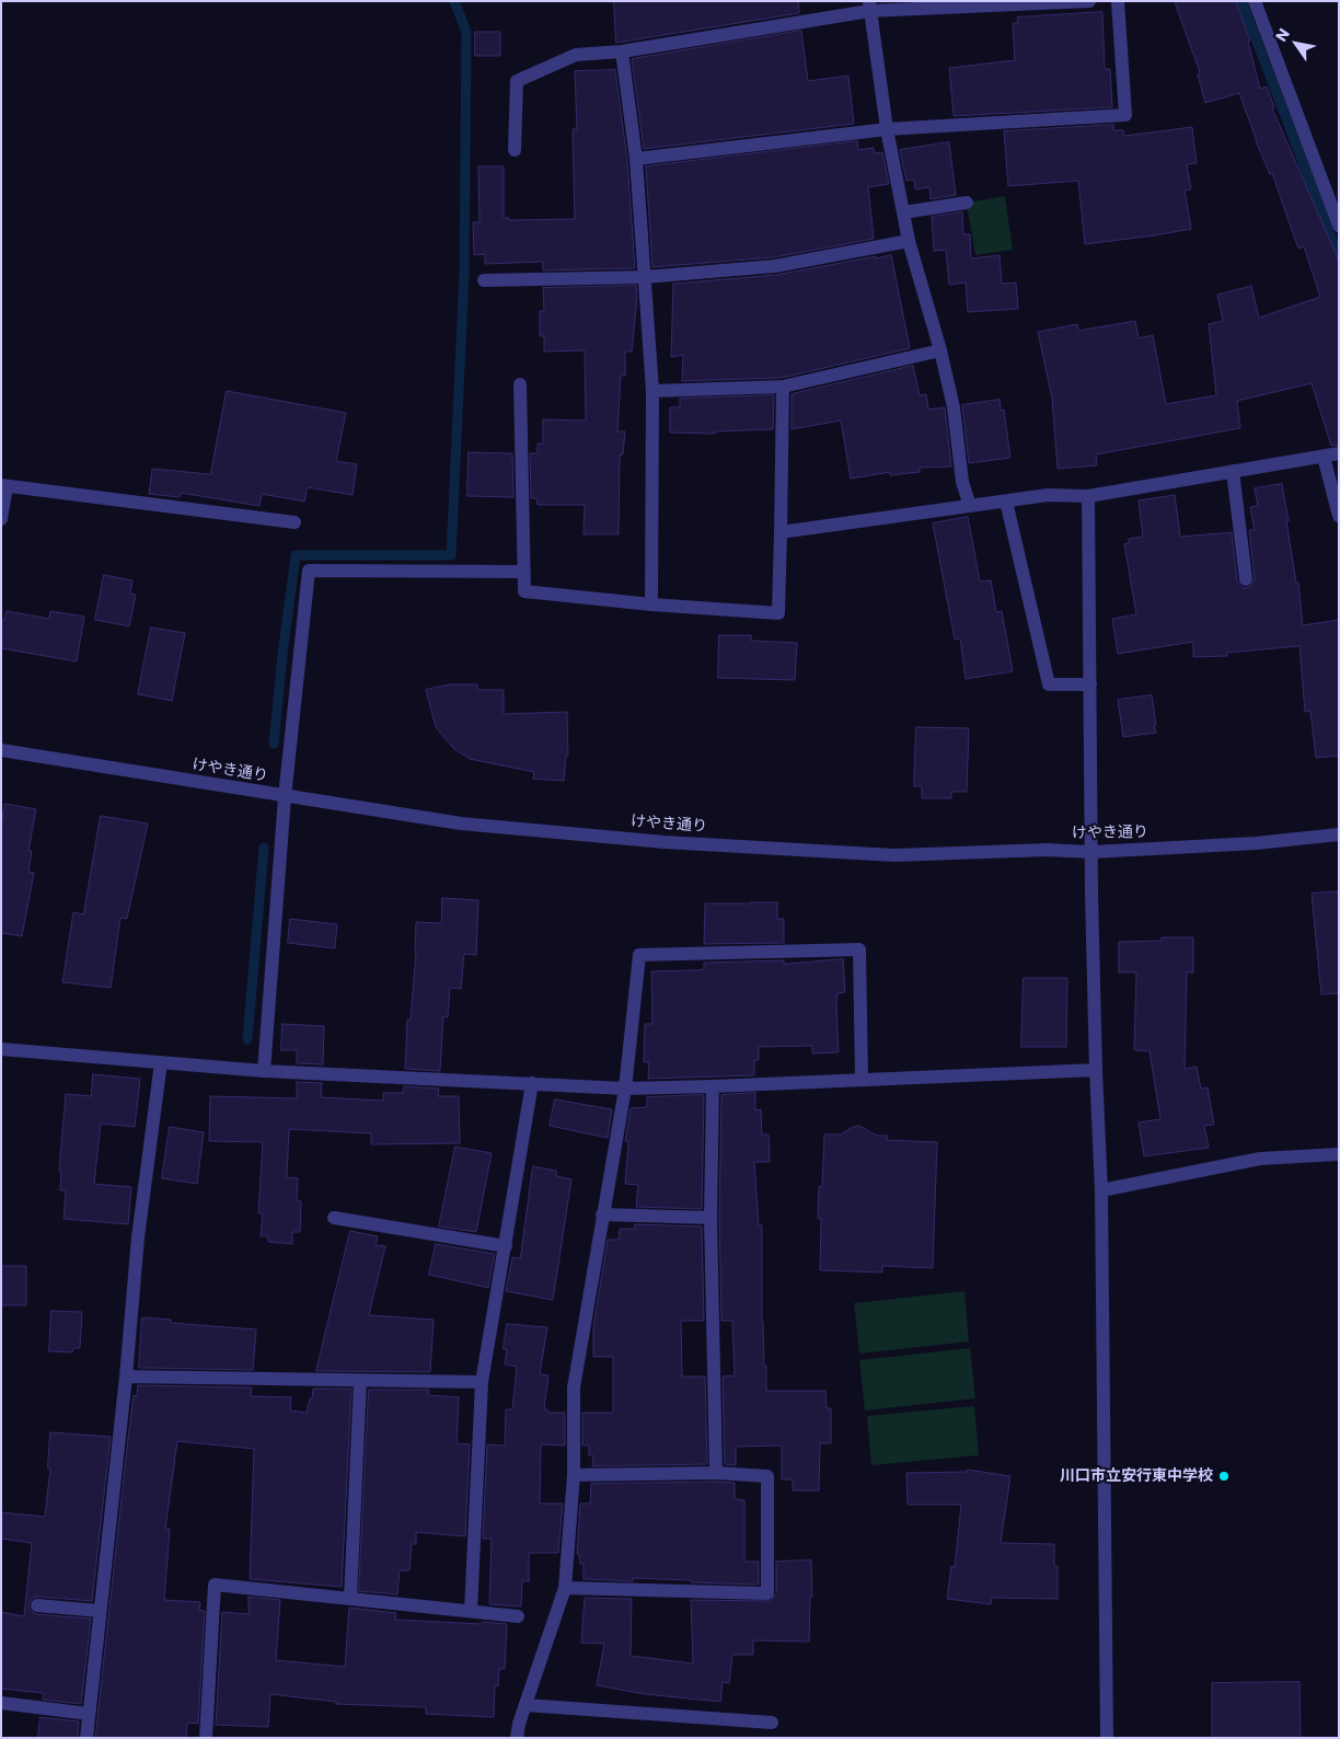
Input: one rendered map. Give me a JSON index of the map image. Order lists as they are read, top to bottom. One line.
{"streets":{"street":["けやき通り"]},"places":["川口市立安行東中学校"],"north":"top left"}
